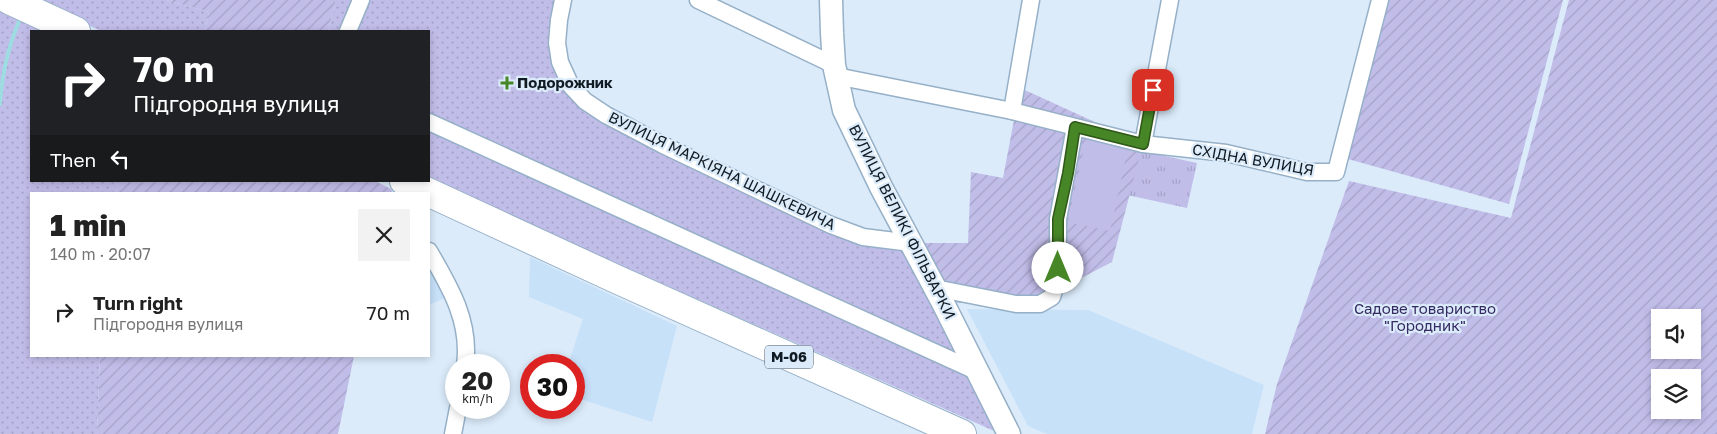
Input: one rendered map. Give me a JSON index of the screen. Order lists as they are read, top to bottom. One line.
{"streets":{"highway":["М-06"],"street":["СХІДНА ВУЛИЦЯ","ВУЛИЦЯ МАРКІЯНА ШАШКЕВИЧА","ВУЛИЦЯ ВЕЛИКІ ФІЛЬВАРКИ"]},"crossings":[["ВУЛИЦЯ МАРКІЯНА ШАШКЕВИЧА","ВУЛИЦЯ ВЕЛИКІ ФІЛЬВАРКИ"]],"parks":["Садове товариство \"Городник\""],"places":{"health":["Подорожник"]},"page":{"turn":["70 m","Підгородня вулиця"],"then":"Then","heading":["1 min","140 m · 20:07"],"list":[{"name":"Turn right","note":"Підгородня вулиця","value":"70 m"}],"speed":"20 km/h","limit":"30"}}
